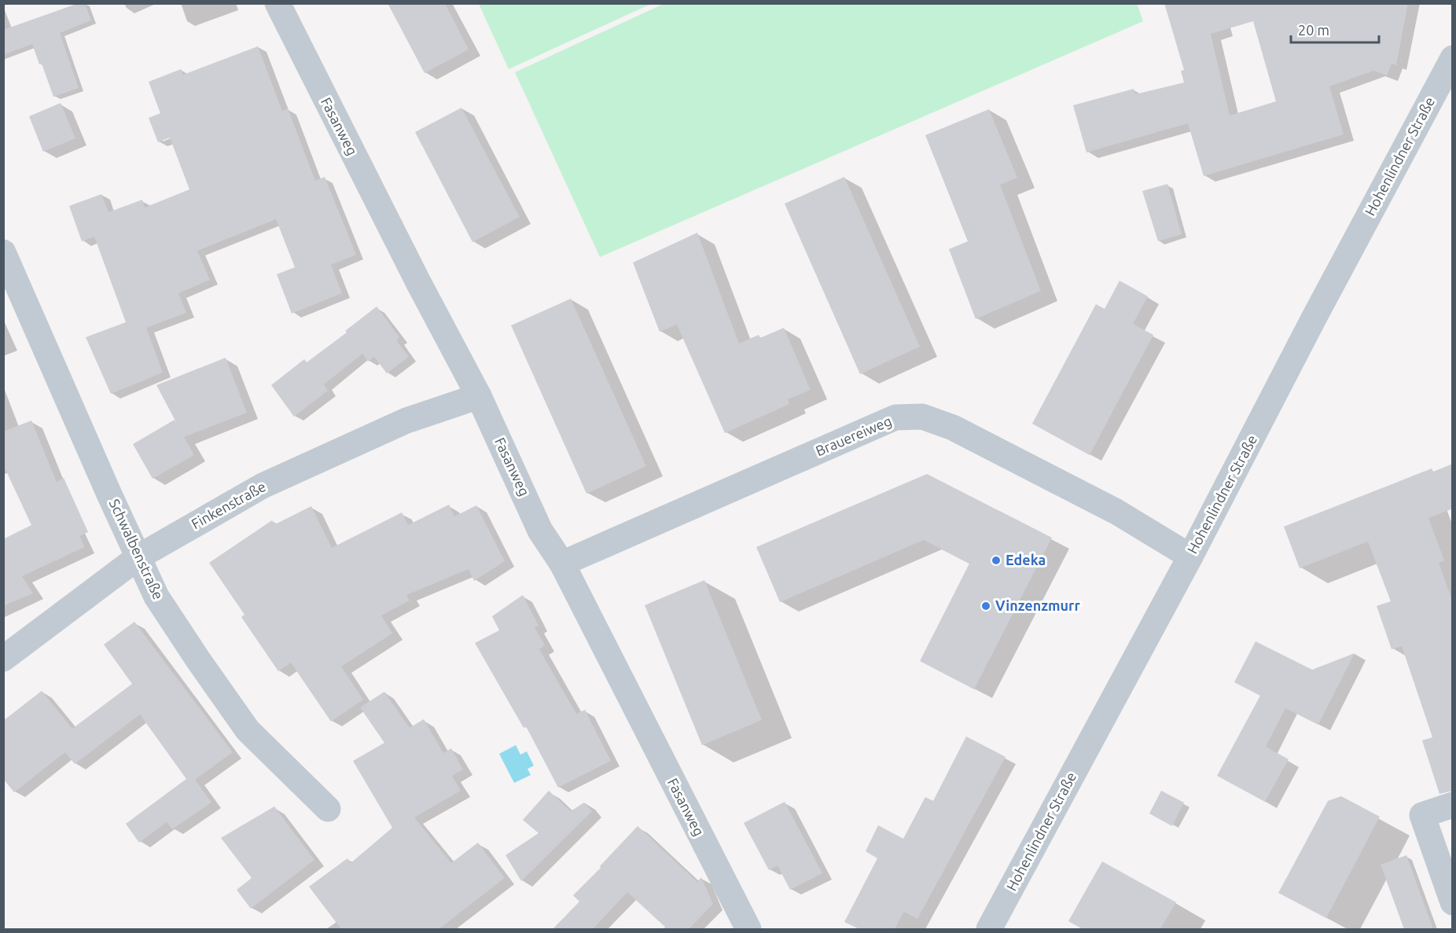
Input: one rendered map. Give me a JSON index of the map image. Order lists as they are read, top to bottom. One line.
{"streets":{"street":["Fasanweg","Hohenlindner Straße","Brauereiweg","Finkenstraße","Schwalbenstraße"]},"crossings":[["Fasanweg","Brauereiweg"],["Fasanweg","Finkenstraße"],["Hohenlindner Straße","Brauereiweg"],["Finkenstraße","Schwalbenstraße"]],"places":["Edeka","Vinzenzmurr"],"scale_bar":"20 m"}
